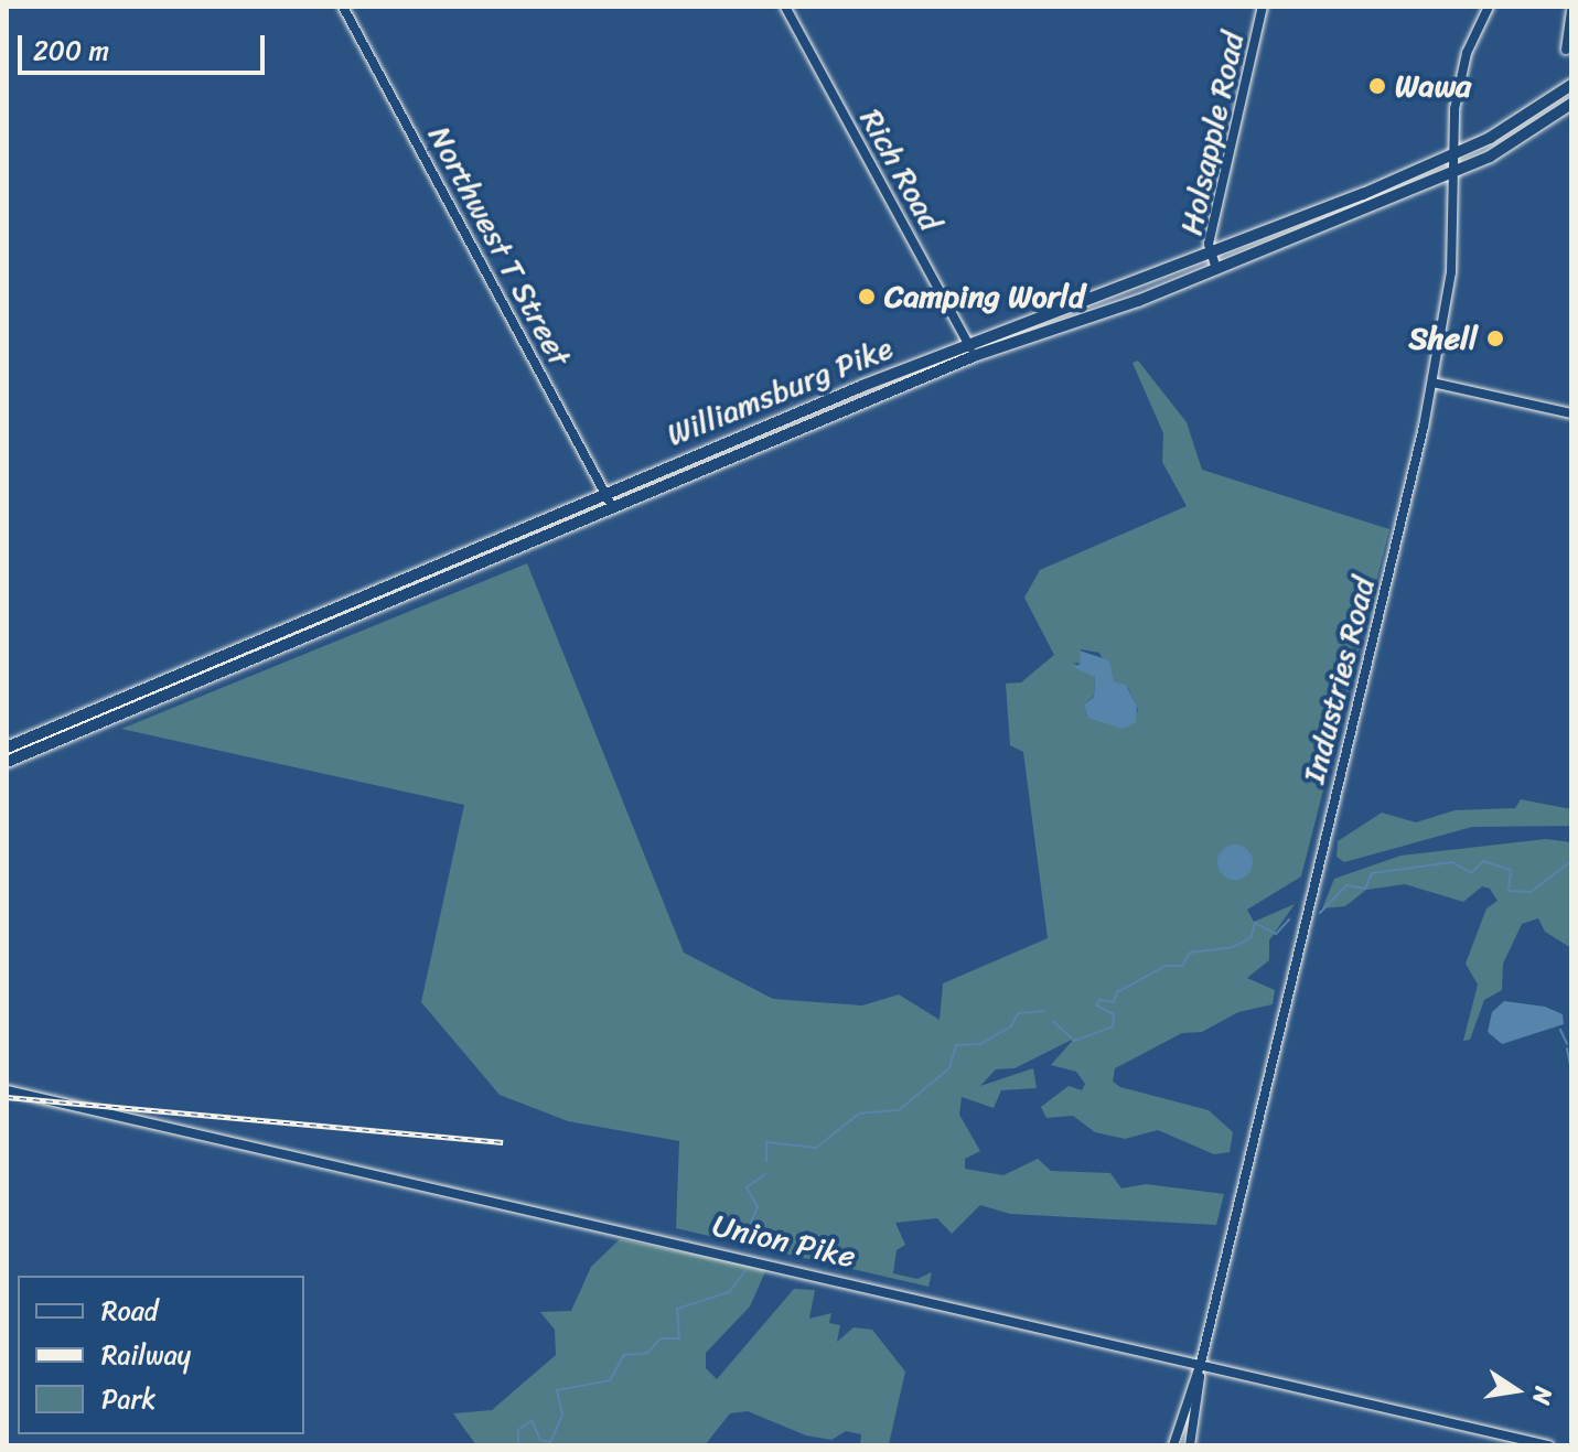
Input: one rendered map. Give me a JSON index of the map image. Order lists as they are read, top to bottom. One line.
{"streets":{"main road":["Williamsburg Pike"],"street":["Holsapple Road","Rich Road","Northwest T Street","Industries Road","Union Pike"]},"crossings":[["Holsapple Road","Williamsburg Pike"],["Rich Road","Williamsburg Pike"],["Northwest T Street","Williamsburg Pike"],["Williamsburg Pike","Industries Road"],["Industries Road","Union Pike"]],"places":["Wawa","Camping World","Shell"],"legend":["Road","Railway","Park"],"scale_bar":"200 m","north":"right"}
